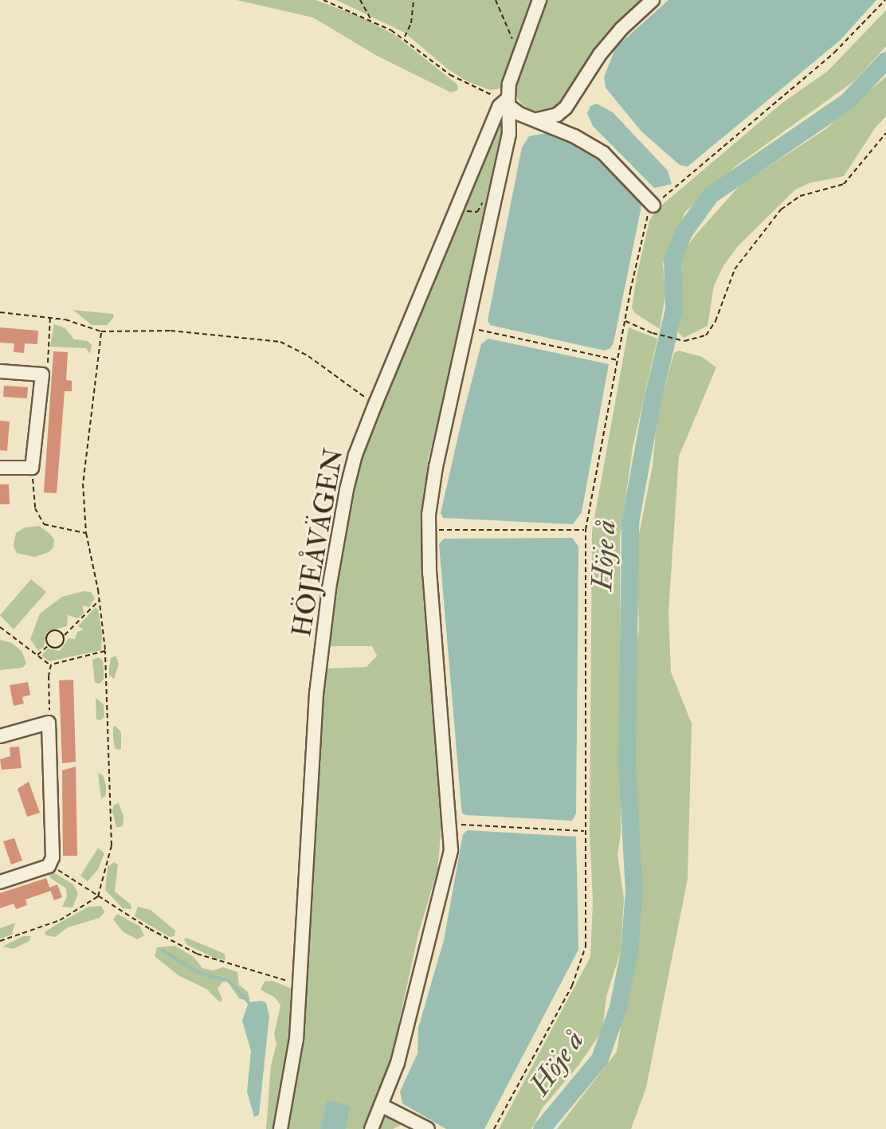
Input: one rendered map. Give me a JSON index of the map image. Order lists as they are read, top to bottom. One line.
{"streets":{"street":["HÖJEÅVÄGEN"]},"water":["Höje å"]}
